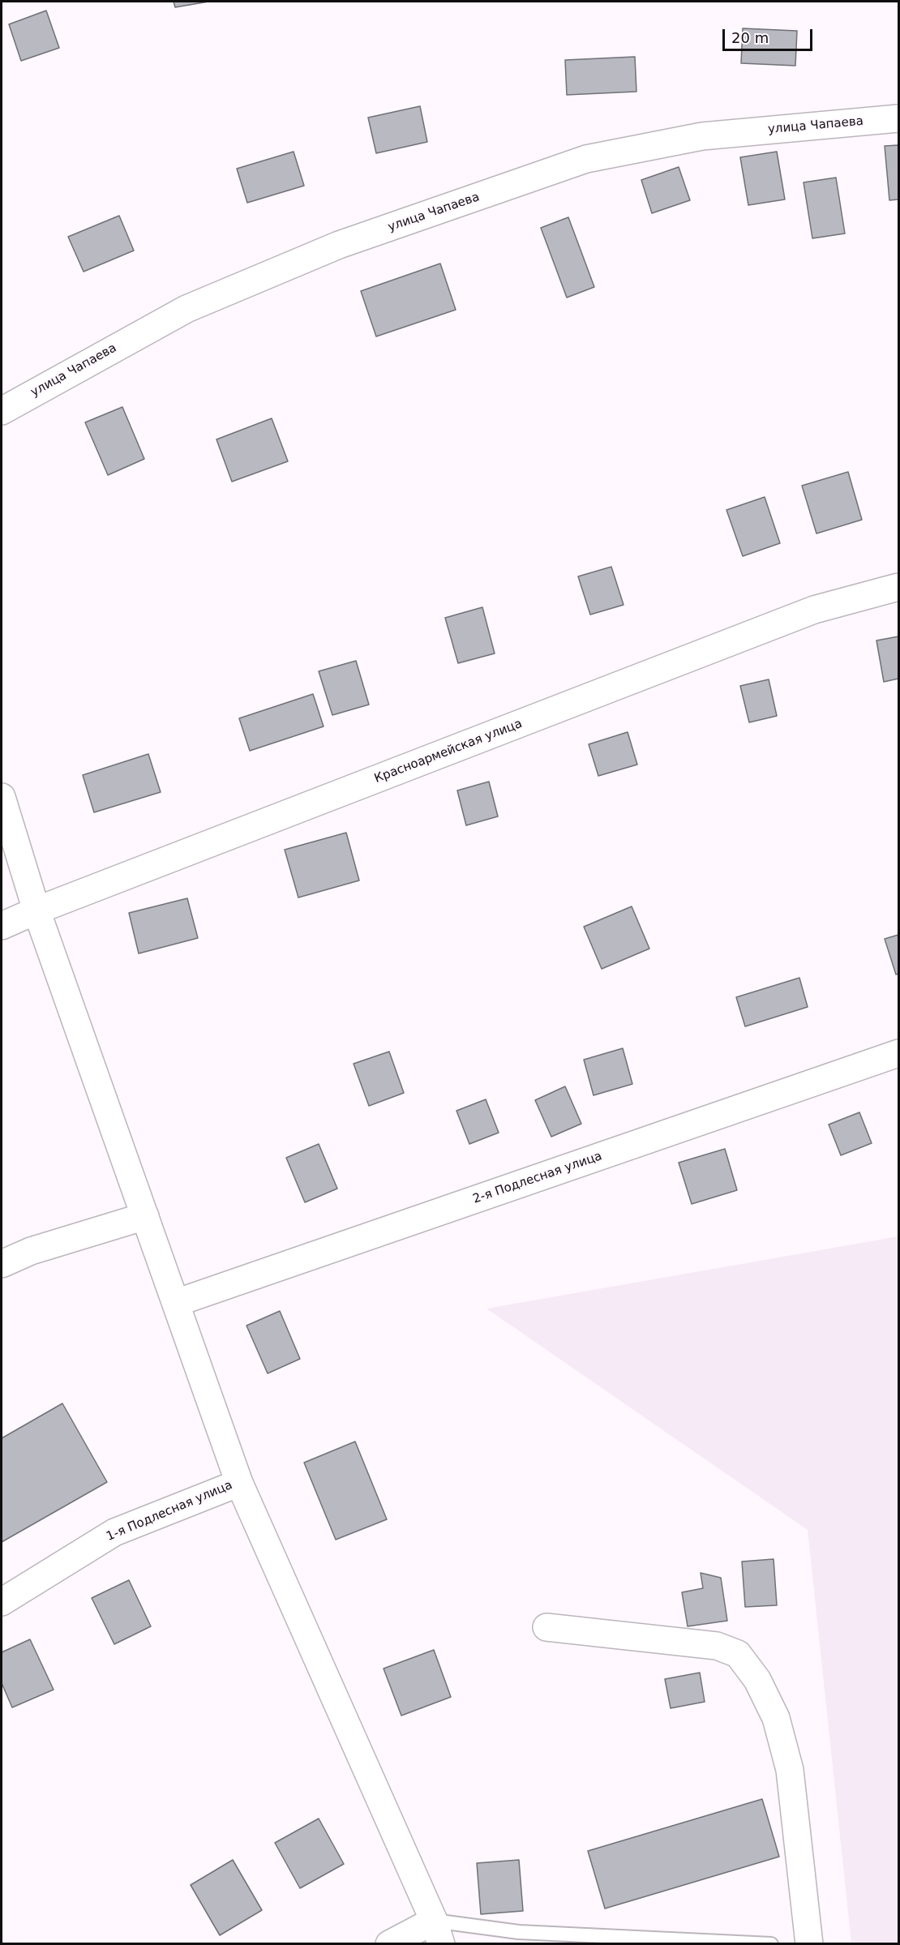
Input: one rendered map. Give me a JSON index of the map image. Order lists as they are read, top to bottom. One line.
{"streets":{"street":["улица Чапаева","Красноармейская улица","2-я Подлесная улица","1-я Подлесная улица"]},"scale_bar":"20 m"}
